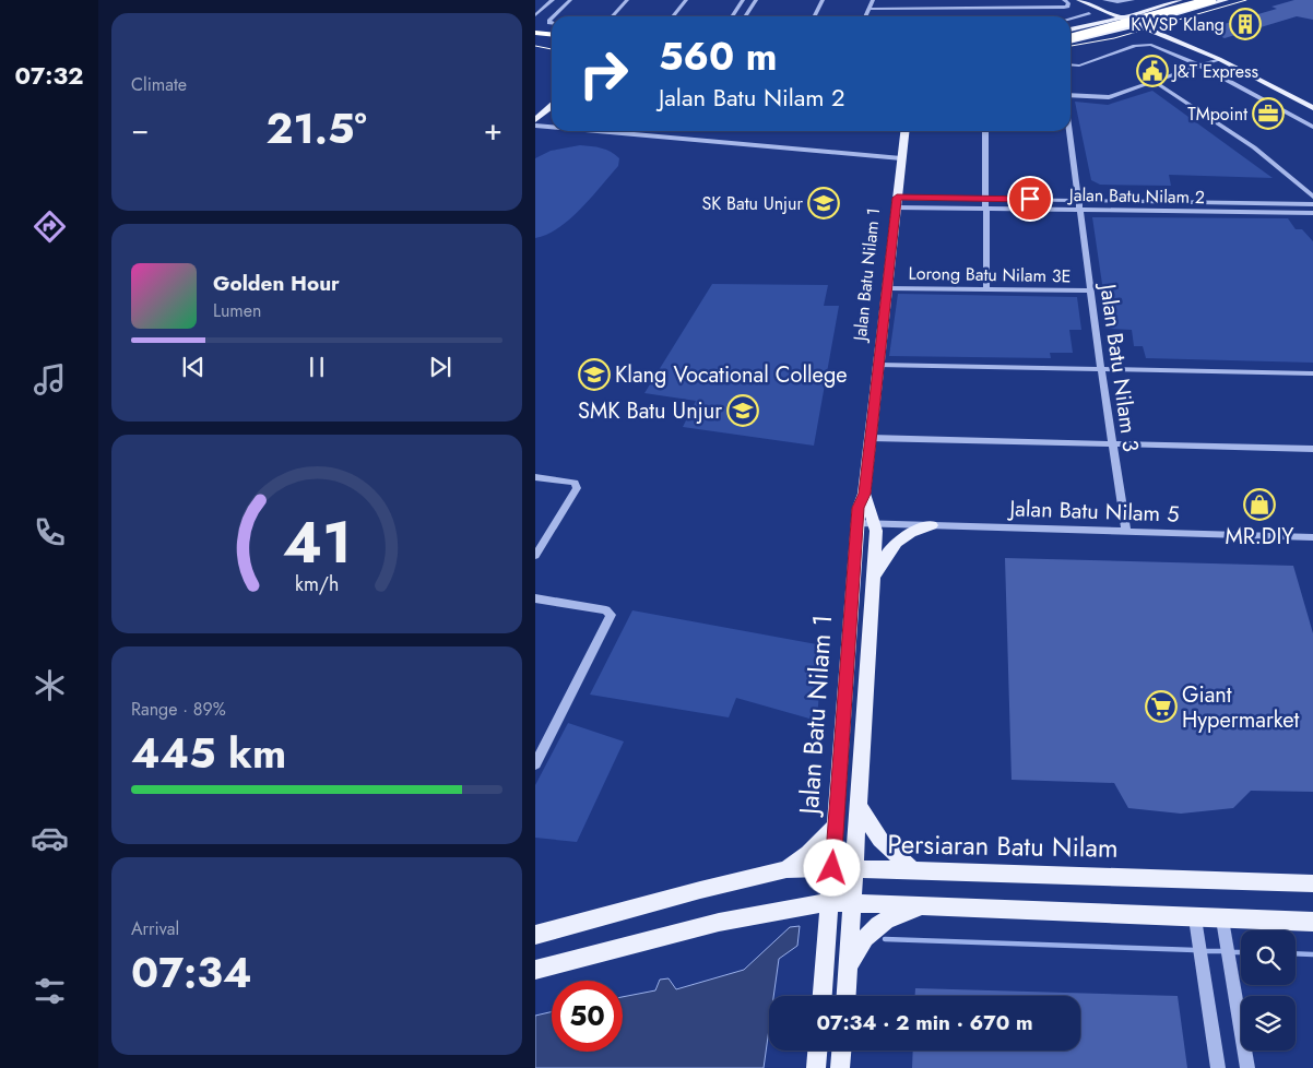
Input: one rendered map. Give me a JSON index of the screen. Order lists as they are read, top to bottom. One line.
{"streets":{"main road":["Jalan Batu Nilam 1","Persiaran Batu Nilam"],"street":["Jalan Batu Nilam 2","Lorong Batu Nilam 3E","Jalan Batu Nilam 3","Jalan Batu Nilam 5"]},"crossings":[["Jalan Batu Nilam 2","Jalan Batu Nilam 1"],["Jalan Batu Nilam 2","Jalan Batu Nilam 3"],["Jalan Batu Nilam 1","Lorong Batu Nilam 3E"],["Jalan Batu Nilam 1","Jalan Batu Nilam 5"],["Jalan Batu Nilam 1","Persiaran Batu Nilam"],["Lorong Batu Nilam 3E","Jalan Batu Nilam 3"],["Jalan Batu Nilam 3","Jalan Batu Nilam 5"]],"places":{"building":["KWSP Klang"],"public building":["J&T Express"],"office":["TMpoint"],"school or university":["SK Batu Unjur","Klang Vocational College","SMK Batu Unjur"],"shop":["MR.DIY"],"supermarket":["Giant Hypermarket"]},"page":{"tabs":"07:32","tile":["Climate",["Range · 89%","445 km"],["Arrival","07:34"]],"turn":["560 m","Jalan Batu Nilam 2"],"heat":["−","21.5°","+"],"song":["Golden Hour","Lumen"],"limit":"50","trip":"07:34 · 2 min · 670 m","gauge":["41","km/h"]}}
